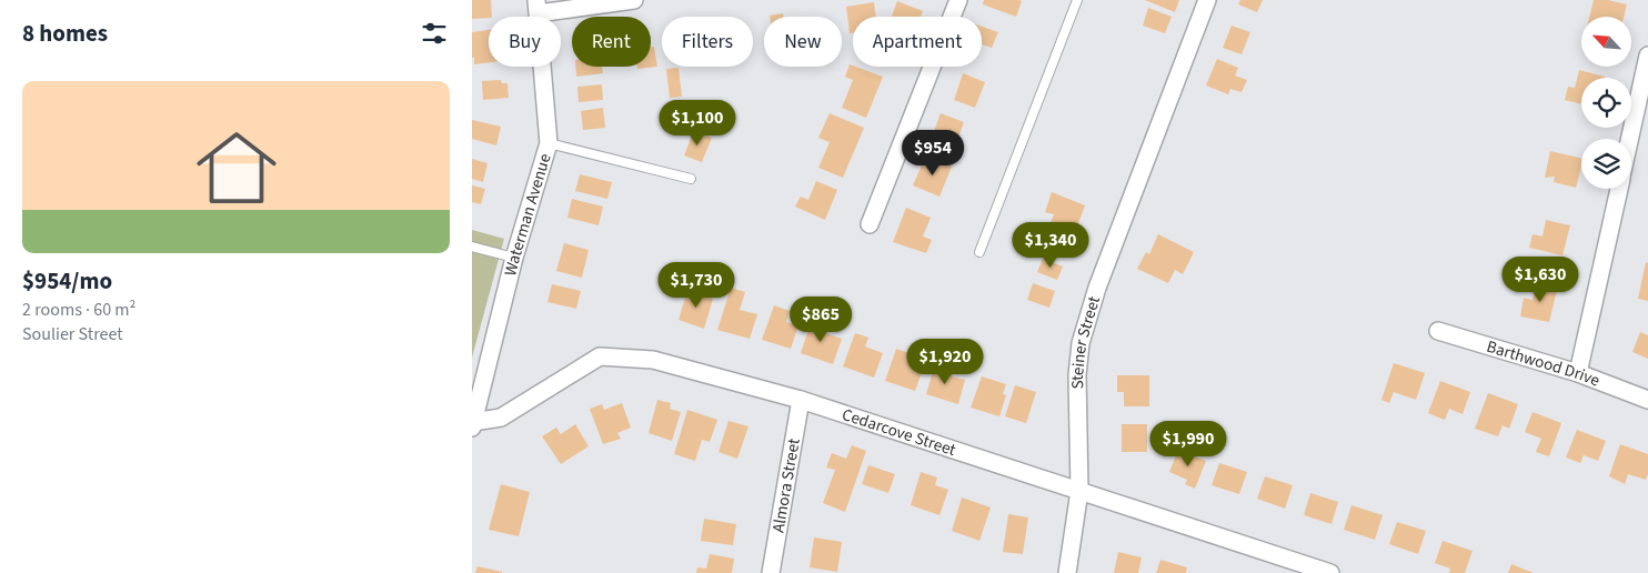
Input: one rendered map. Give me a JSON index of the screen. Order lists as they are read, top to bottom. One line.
{"streets":{"street":["Waterman Avenue","Steiner Street","Barthwood Drive","Cedarcove Street","Almora Street"]},"crossings":[["Waterman Avenue","Cedarcove Street"],["Steiner Street","Cedarcove Street"],["Cedarcove Street","Almora Street"]],"north":"top left","page":{"heading":"8 homes","chip":["Buy","Rent","Filters","New","Apartment"],"list":[{"name":"$954/mo","note":"2 rooms · 60 m² · Soulier Street"}],"price":["$1,100","$954","$1,340","$1,630","$1,730","$865","$1,920","$1,990"]}}
